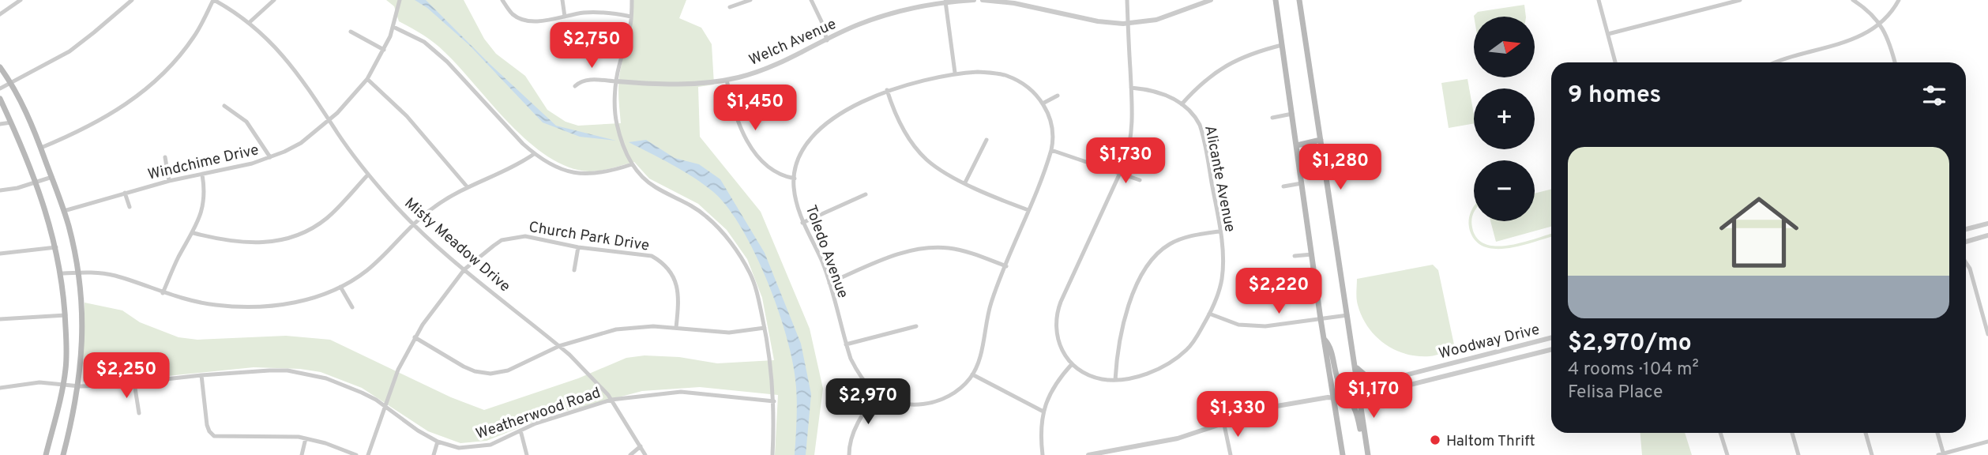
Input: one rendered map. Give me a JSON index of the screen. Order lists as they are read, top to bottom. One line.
{"streets":{"street":["Welch Avenue","Windchime Drive","Alicante Avenue","Church Park Drive","Misty Meadow Drive","Toledo Avenue","Woodway Drive","Weatherwood Road"]},"crossings":[["Windchime Drive","Misty Meadow Drive"],["Church Park Drive","Misty Meadow Drive"],["Church Park Drive","Weatherwood Road"],["Misty Meadow Drive","Weatherwood Road"]],"places":["Haltom Thrift"],"north":"right","page":{"map_buttons":["+","−"],"price":["$2,750","$1,450","$1,730","$1,280","$2,220","$2,250","$1,170","$2,970","$1,330"],"heading":"9 homes","list":[{"name":"$2,970/mo","note":"4 rooms · 104 m² · Felisa Place"}]}}
